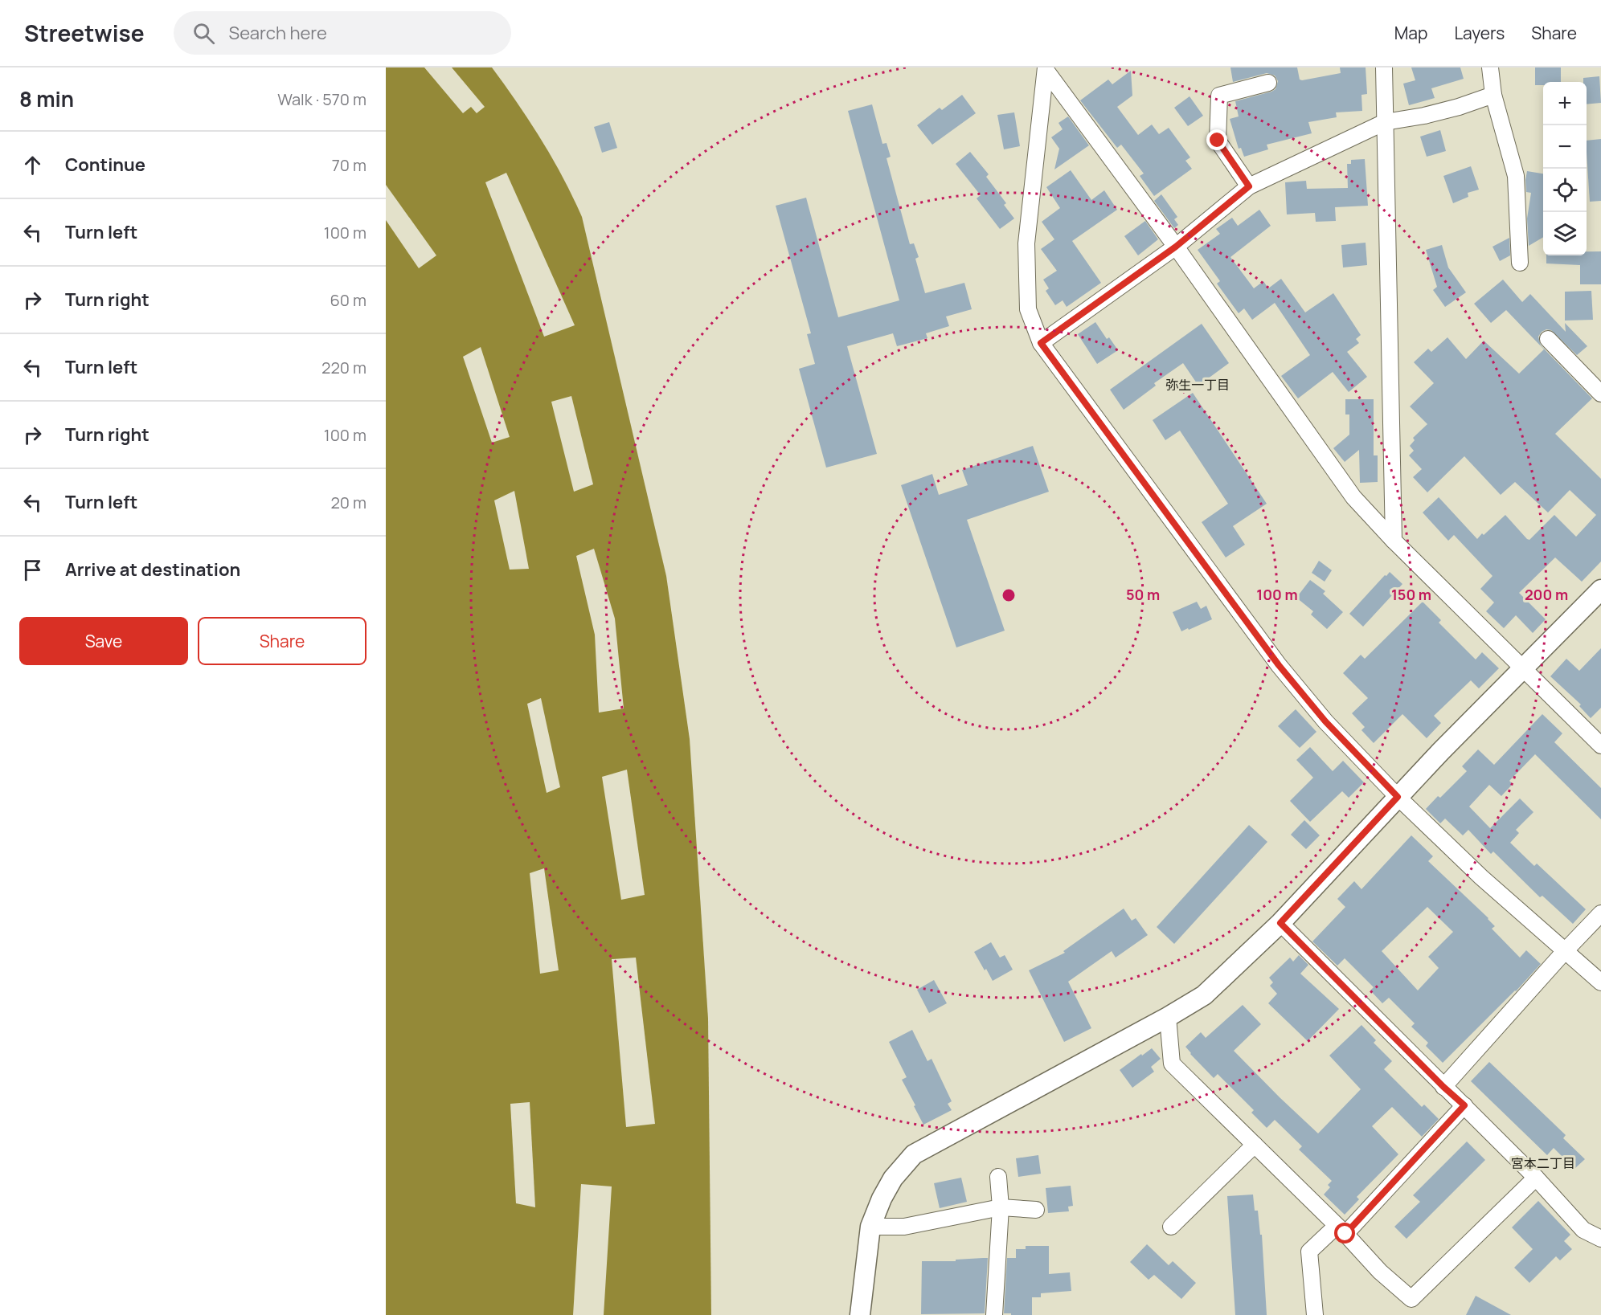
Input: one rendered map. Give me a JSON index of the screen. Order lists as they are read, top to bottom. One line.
{"districts":["弥生一丁目","宮本二丁目"],"page":{"header":"Streetwise","search":"Search here","nav":["Map","Layers","Share"],"heading":["8 min","Walk · 570 m"],"map_buttons":["+","−"],"list":[["Continue","70 m"],["Turn left","100 m"],["Turn right","60 m"],["Turn left","220 m"],["Turn right","100 m"],["Turn left","20 m"],"Arrive at destination"],"buttons":["Save","Share"]},"rings":["50 m","100 m","150 m","200 m"]}
